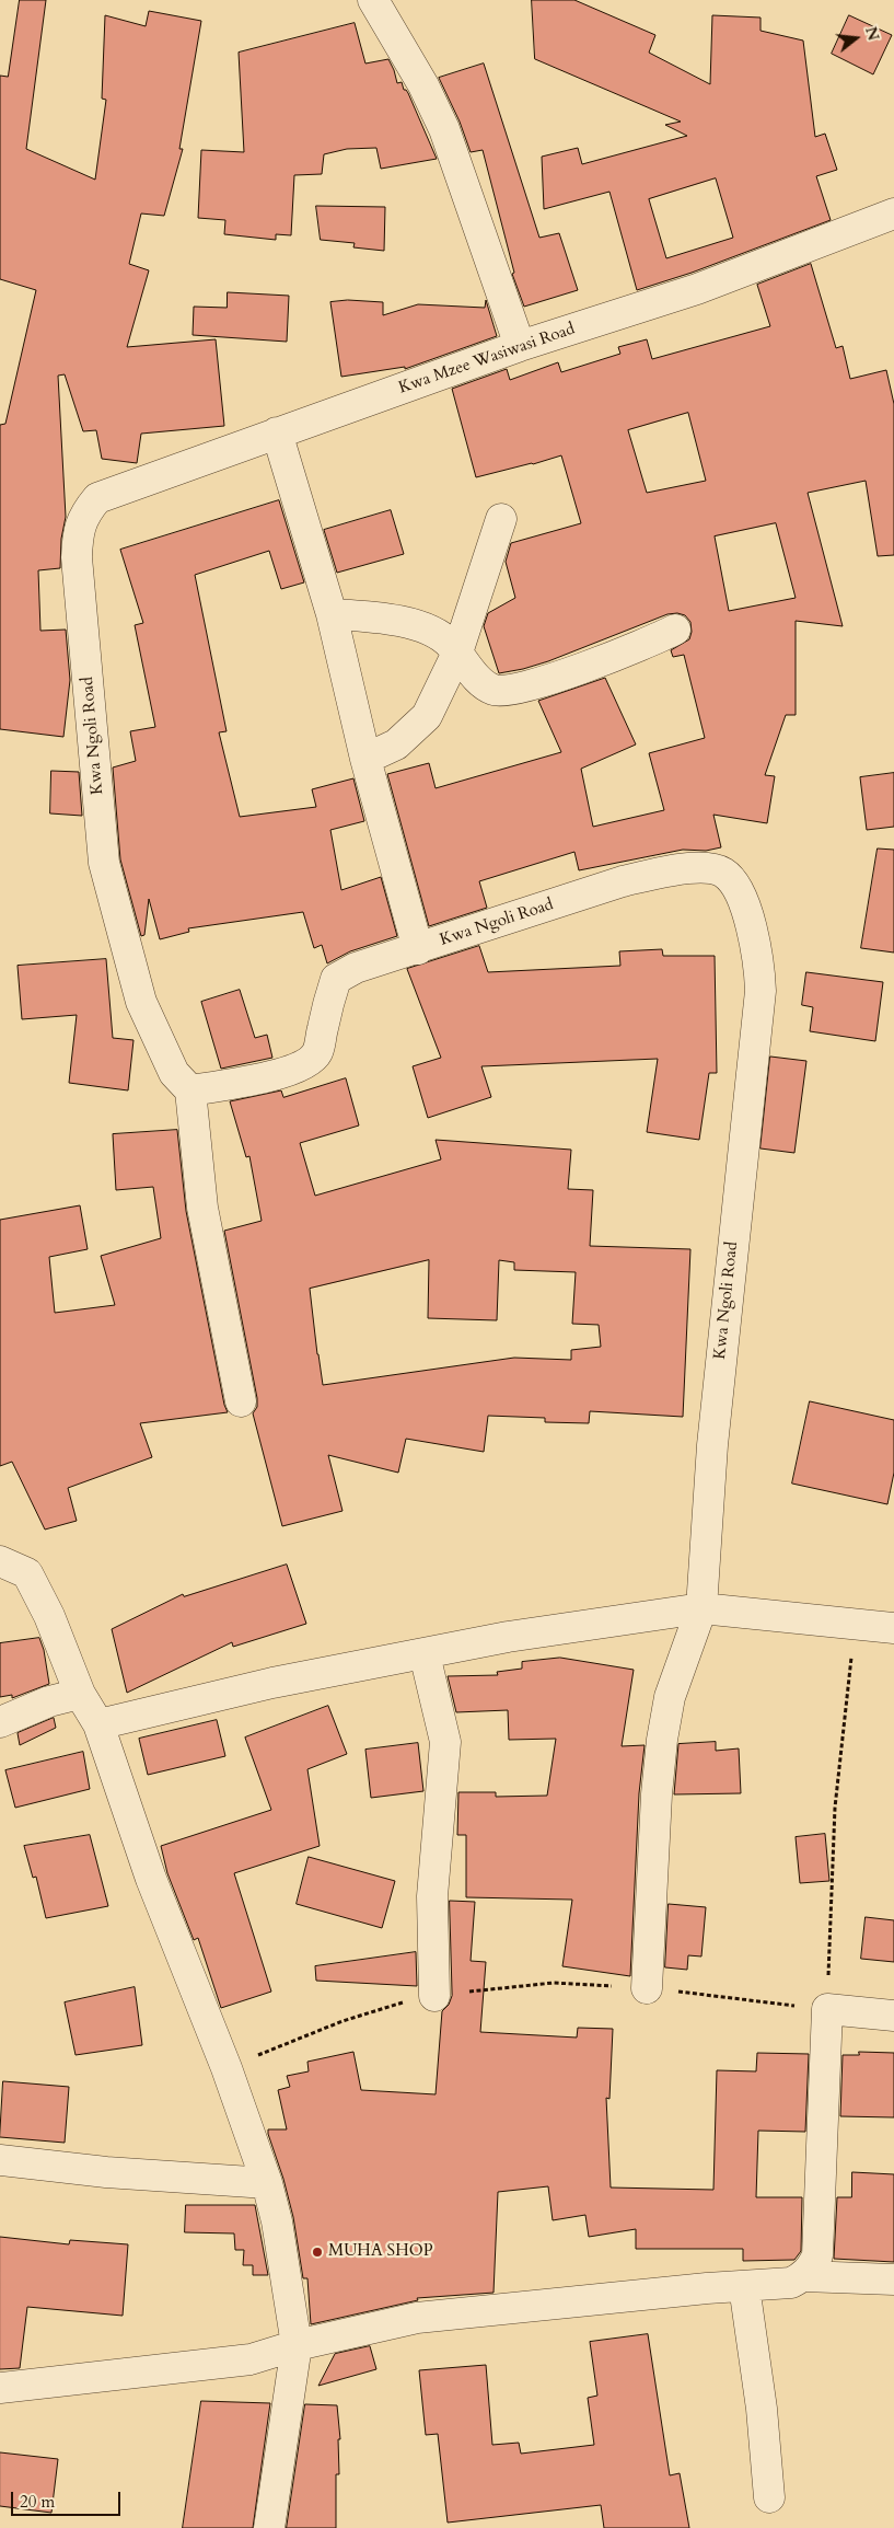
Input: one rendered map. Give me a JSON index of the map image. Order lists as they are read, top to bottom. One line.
{"streets":{"street":["Kwa Mzee Wasiwasi Road","Kwa Ngoli Road"]},"crossings":[["Kwa Mzee Wasiwasi Road","Kwa Ngoli Road"]],"places":["MUHA SHOP"],"scale_bar":"20 m","north":"right"}
